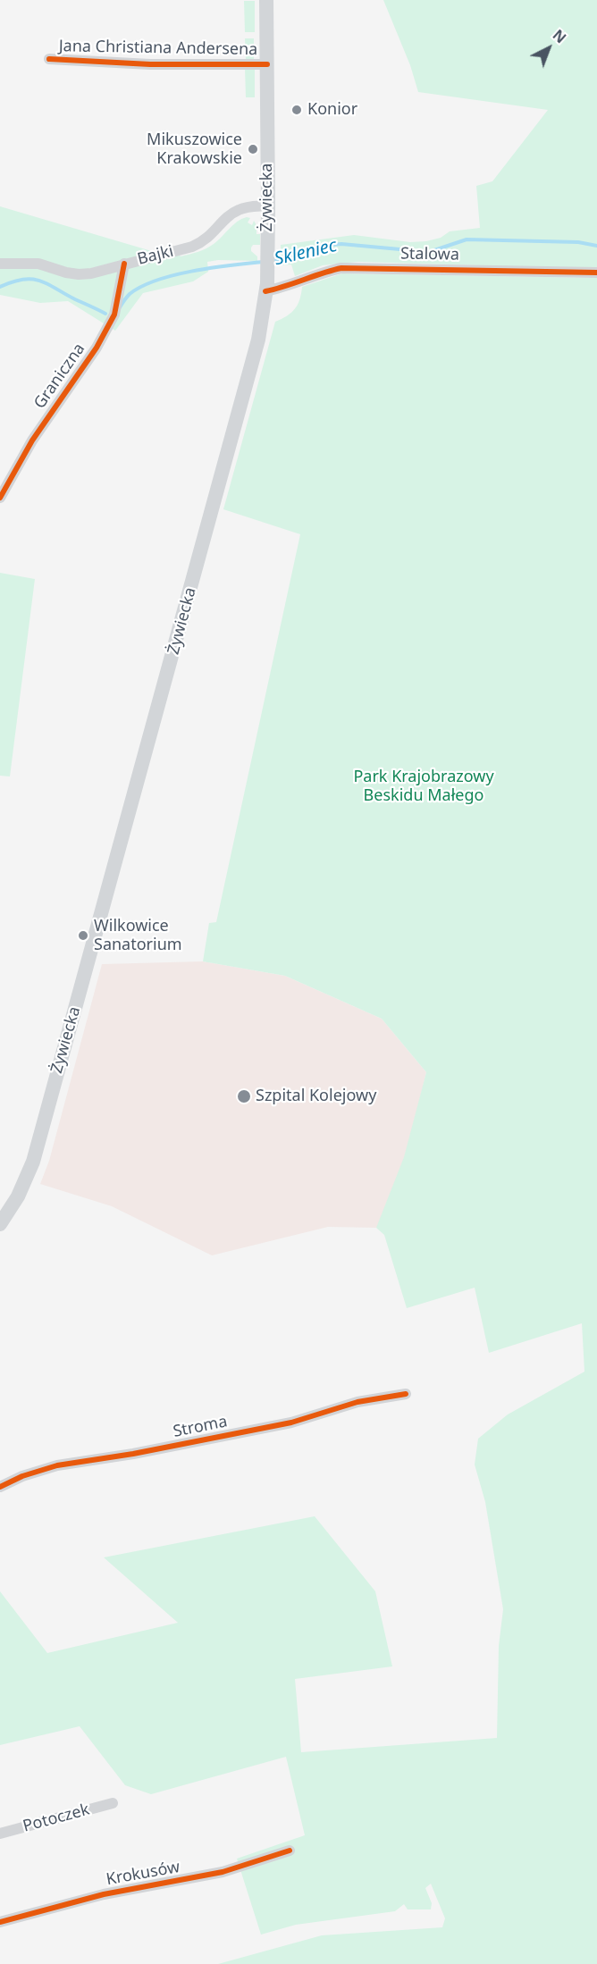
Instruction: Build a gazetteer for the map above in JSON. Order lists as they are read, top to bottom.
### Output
{
  "streets": {
    "main road": ["Żywiecka"],
    "street": [
      "Jana Christiana Andersena",
      "Stalowa",
      "Bajki",
      "Graniczna",
      "Stroma",
      "Potoczek",
      "Krokusów"
    ]
  },
  "crossings": [
    ["Jana Christiana Andersena", "Żywiecka"],
    ["Żywiecka", "Stalowa"],
    ["Żywiecka", "Bajki"],
    ["Bajki", "Graniczna"]
  ],
  "water": ["Skleniec"],
  "parks": ["Park Krajobrazowy Beskidu Małego"],
  "places": [
    "Konior",
    "Mikuszowice Krakowskie",
    "Wilkowice Sanatorium",
    "Szpital Kolejowy"
  ],
  "north": "top right"
}
